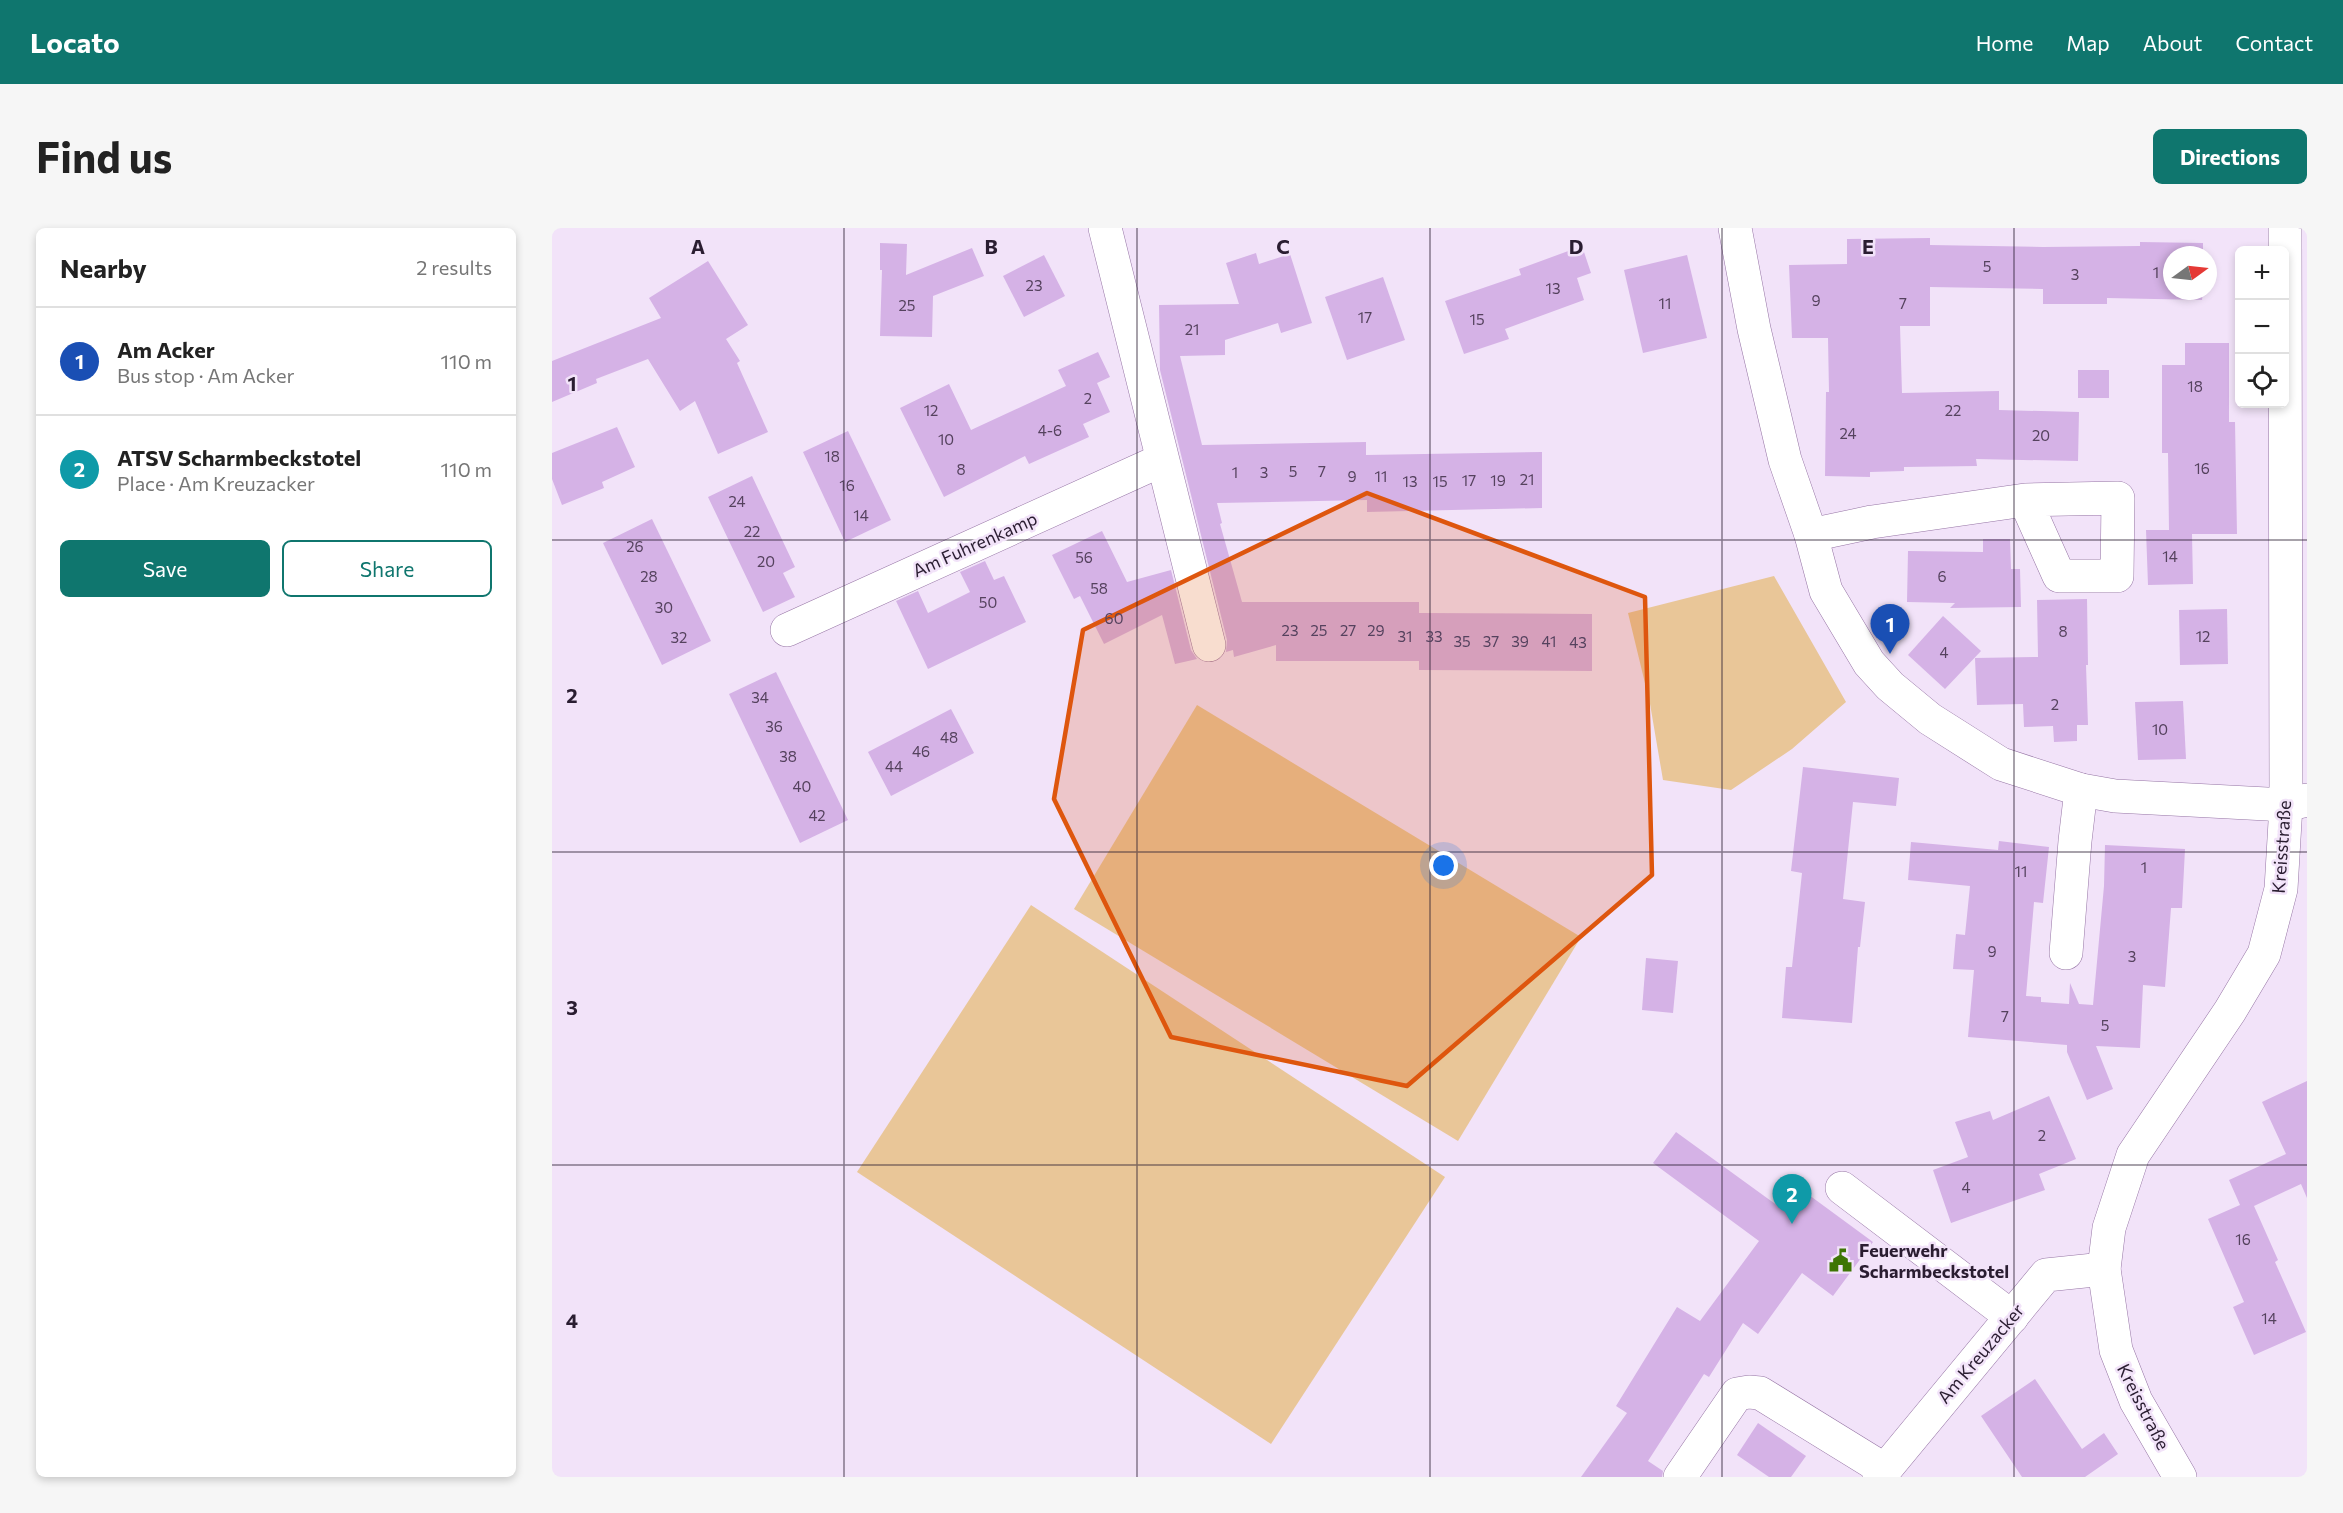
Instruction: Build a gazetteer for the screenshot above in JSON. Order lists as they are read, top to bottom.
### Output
{
  "streets": {
    "street": ["Am Fuhrenkamp", "Kreisstraße", "Am Kreuzacker"]
  },
  "crossings": [
    ["Kreisstraße", "Am Kreuzacker"]
  ],
  "places": {
    "public building": ["Feuerwehr Scharmbeckstotel"]
  },
  "house_numbers": [
    "5",
    "1",
    "3",
    "23",
    "13",
    "9",
    "11",
    "7",
    "25",
    "17",
    "15",
    "21",
    "18",
    "2",
    "12",
    "22",
    "4-6",
    "24",
    "20",
    "10",
    "18",
    "16",
    "8",
    "5",
    "7",
    "1",
    "3",
    "9",
    "11",
    "21",
    "17",
    "19",
    "13",
    "15",
    "16",
    "24",
    "14",
    "22",
    "26",
    "14",
    "56",
    "20",
    "28",
    "6",
    "58",
    "50",
    "30",
    "60",
    "23",
    "25",
    "27",
    "29",
    "8",
    "31",
    "33",
    "12",
    "32",
    "35",
    "37",
    "39",
    "41",
    "43",
    "4",
    "34",
    "2",
    "36",
    "10",
    "48",
    "46",
    "38",
    "44",
    "40",
    "42",
    "1",
    "11",
    "9",
    "3",
    "7",
    "5",
    "2",
    "4",
    "16",
    "14"
  ],
  "north": "right",
  "page": {
    "header": "Locato",
    "nav": [
      "Home",
      "Map",
      "About",
      "Contact"
    ],
    "buttons": [
      "Directions",
      ["Save", "Share"]
    ],
    "title": "Find us",
    "heading": ["Nearby", "2 results"],
    "map_buttons": ["+", "−"],
    "list": [
      {
        "mark": "1",
        "name": "Am Acker",
        "note": "Bus stop · Am Acker",
        "value": "110 m"
      },
      {
        "mark": "2",
        "name": "ATSV Scharmbeckstotel",
        "note": "Place · Am Kreuzacker",
        "value": "110 m"
      }
    ],
    "pins": ["1", "2"]
  },
  "grid": {
    "columns": [
      "A",
      "B",
      "C",
      "D",
      "E"
    ],
    "rows": [
      "1",
      "2",
      "3",
      "4"
    ]
  }
}
